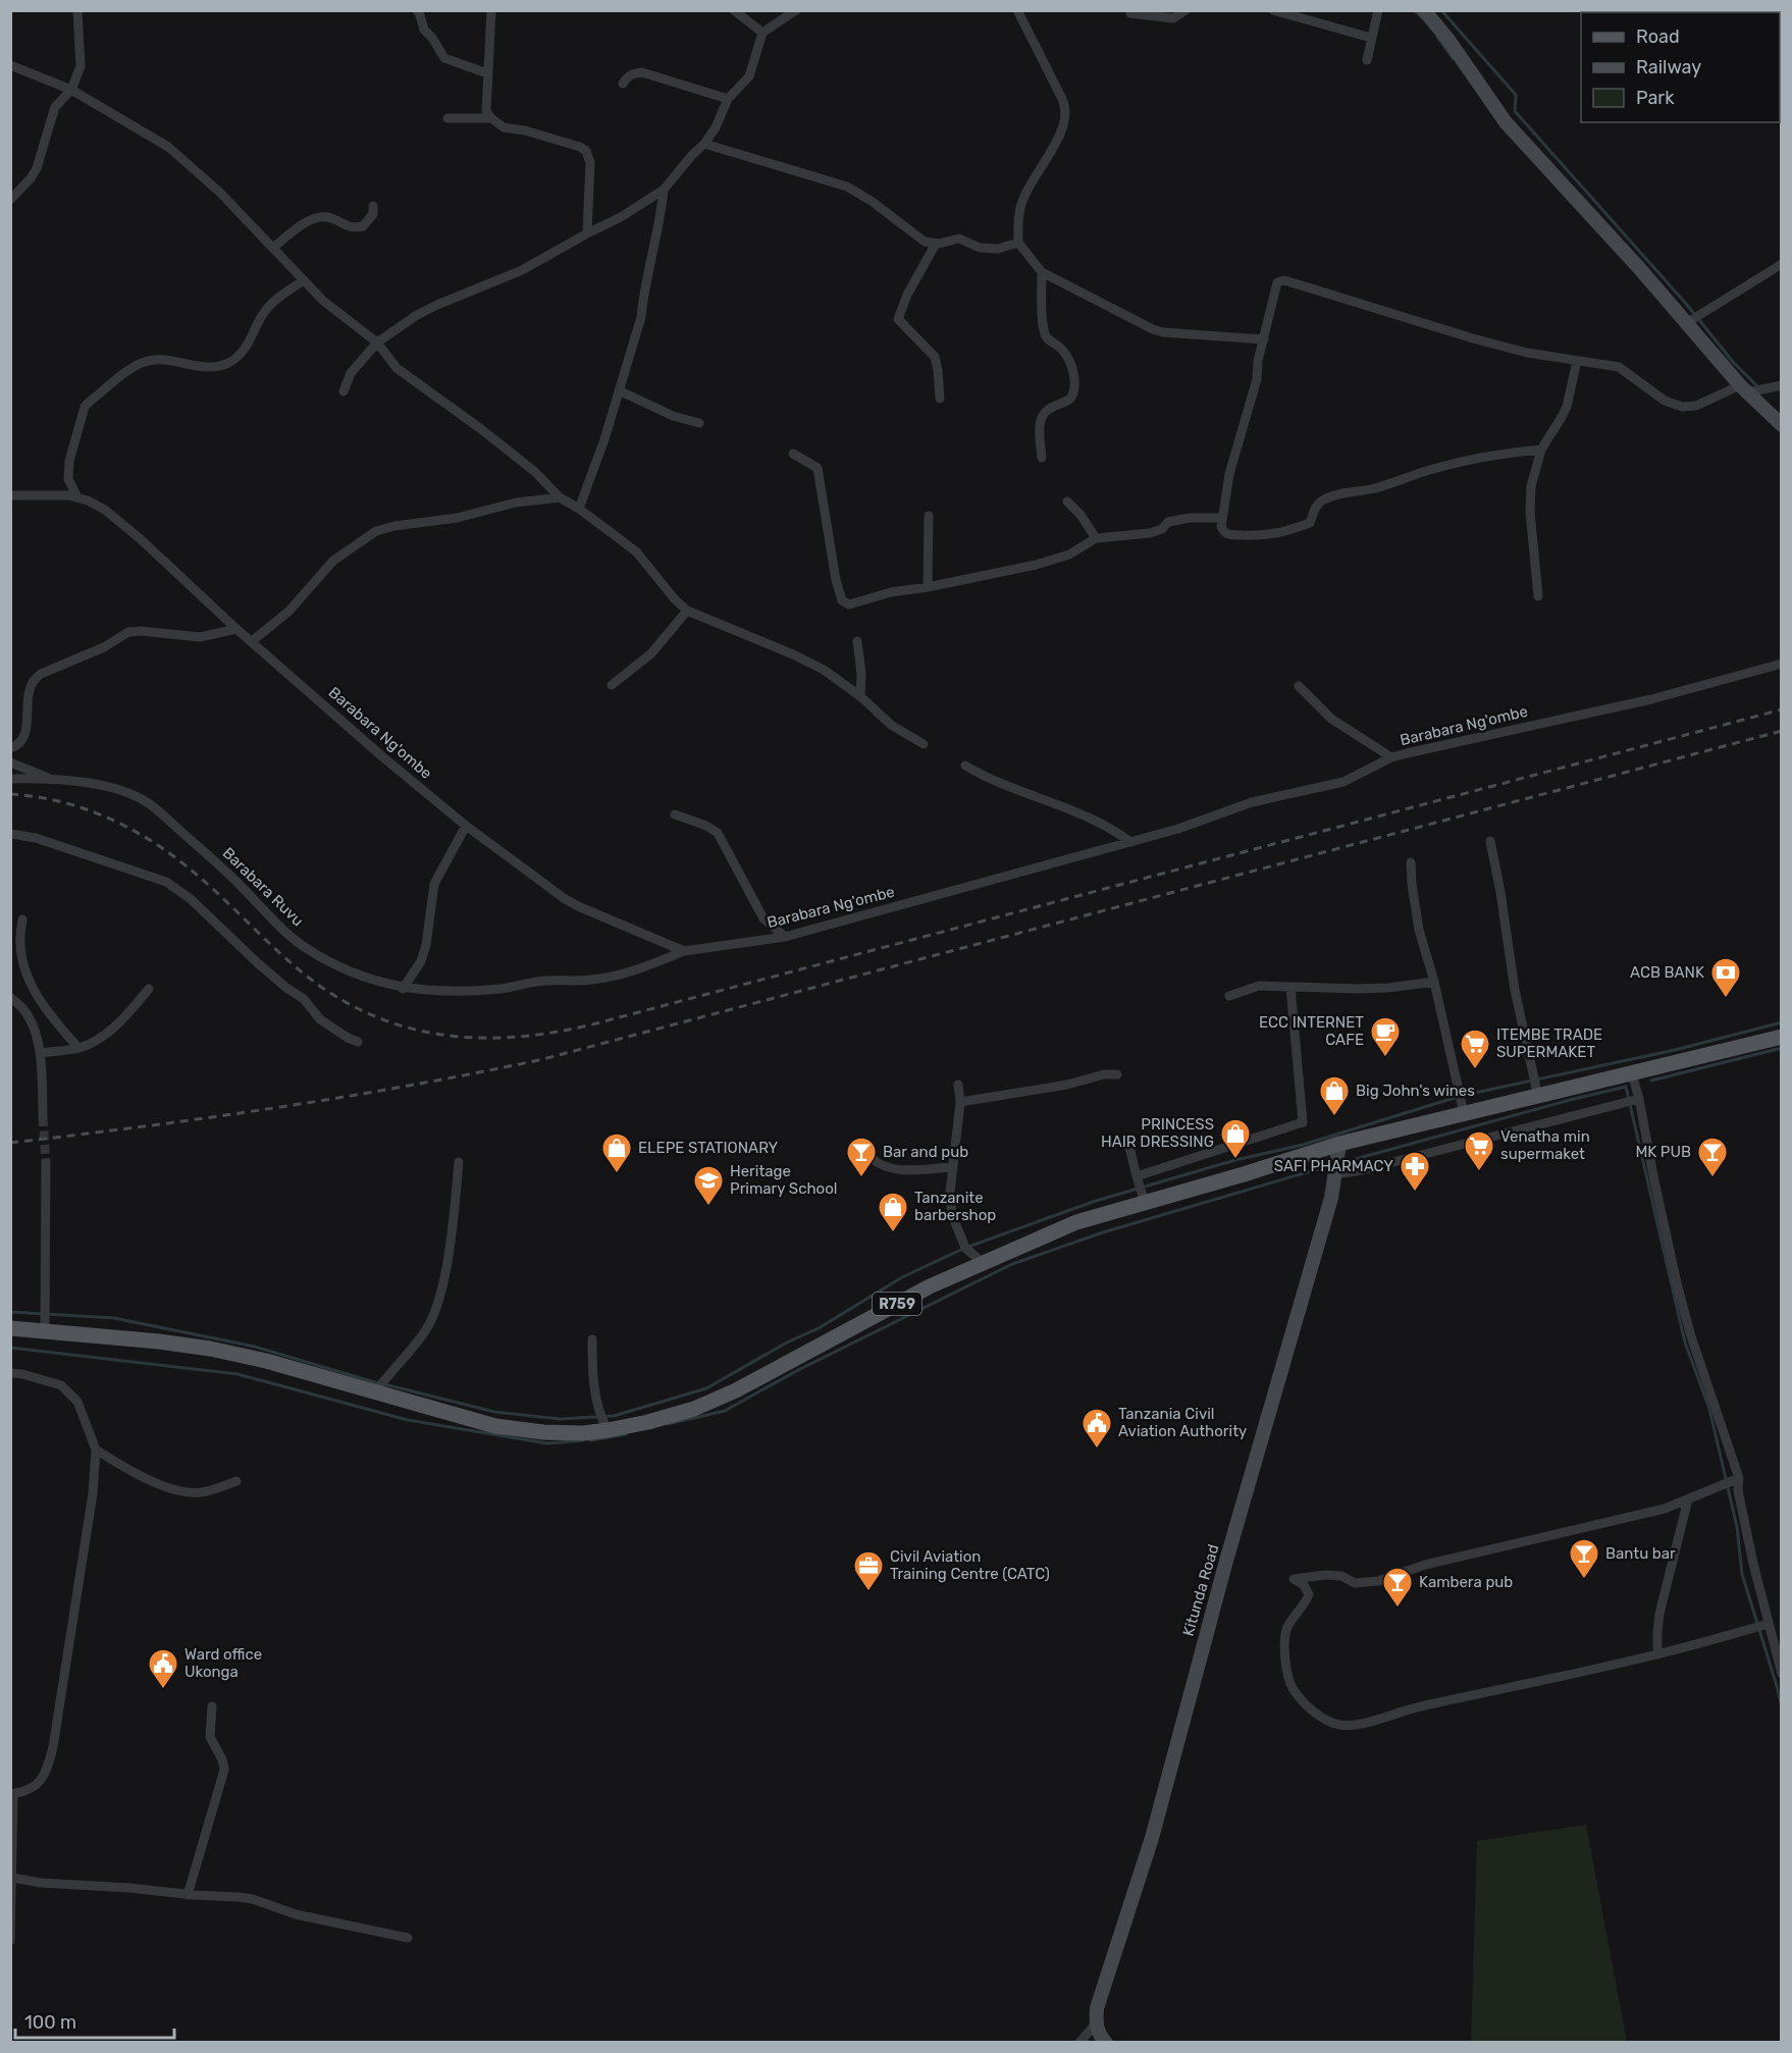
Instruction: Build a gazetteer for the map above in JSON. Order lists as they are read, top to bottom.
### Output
{
  "streets": {
    "main road": ["R759"],
    "street": ["Barabara Ng'ombe", "Barabara Ruvu", "Kitunda Road"]
  },
  "crossings": [
    ["Barabara Ng'ombe", "Barabara Ruvu"],
    ["R759", "Kitunda Road"]
  ],
  "places": {
    "bank": ["ACB BANK"],
    "cafe": ["ECC INTERNET CAFE"],
    "supermarket": ["ITEMBE TRADE SUPERMAKET", "Venatha min supermaket"],
    "shop": [
      "Big John's wines",
      "PRINCESS HAIR DRESSING",
      "ELEPE STATIONARY",
      "Tanzanite barbershop"
    ],
    "bar": [
      "Bar and pub",
      "MK PUB",
      "Bantu bar",
      "Kambera pub"
    ],
    "pharmacy": ["SAFI PHARMACY"],
    "school or university": ["Heritage Primary School"],
    "public building": ["Tanzania Civil Aviation Authority", "Ward office Ukonga"],
    "office": ["Civil Aviation Training Centre (CATC)"]
  },
  "legend": ["Road", "Railway", "Park"],
  "scale_bar": "100 m"
}
